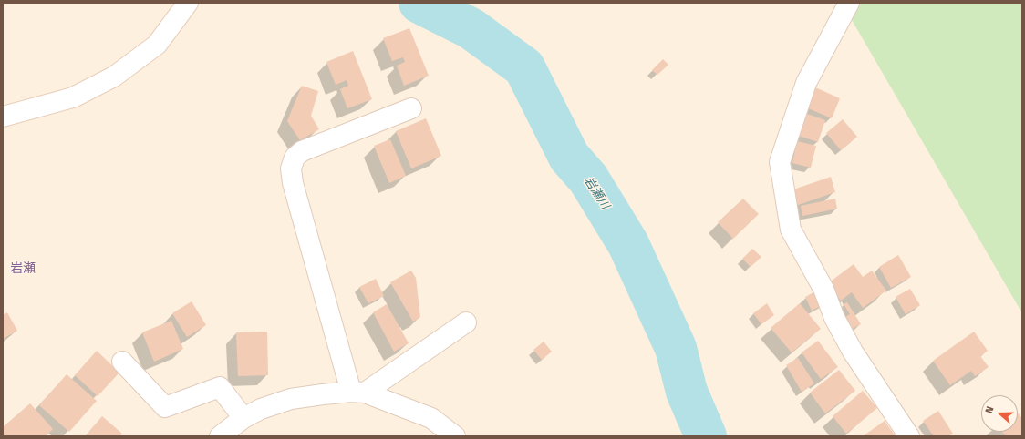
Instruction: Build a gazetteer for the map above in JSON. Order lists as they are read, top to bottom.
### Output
{
  "districts": ["岩瀬"],
  "water": ["岩瀬川"],
  "north": "left"
}
